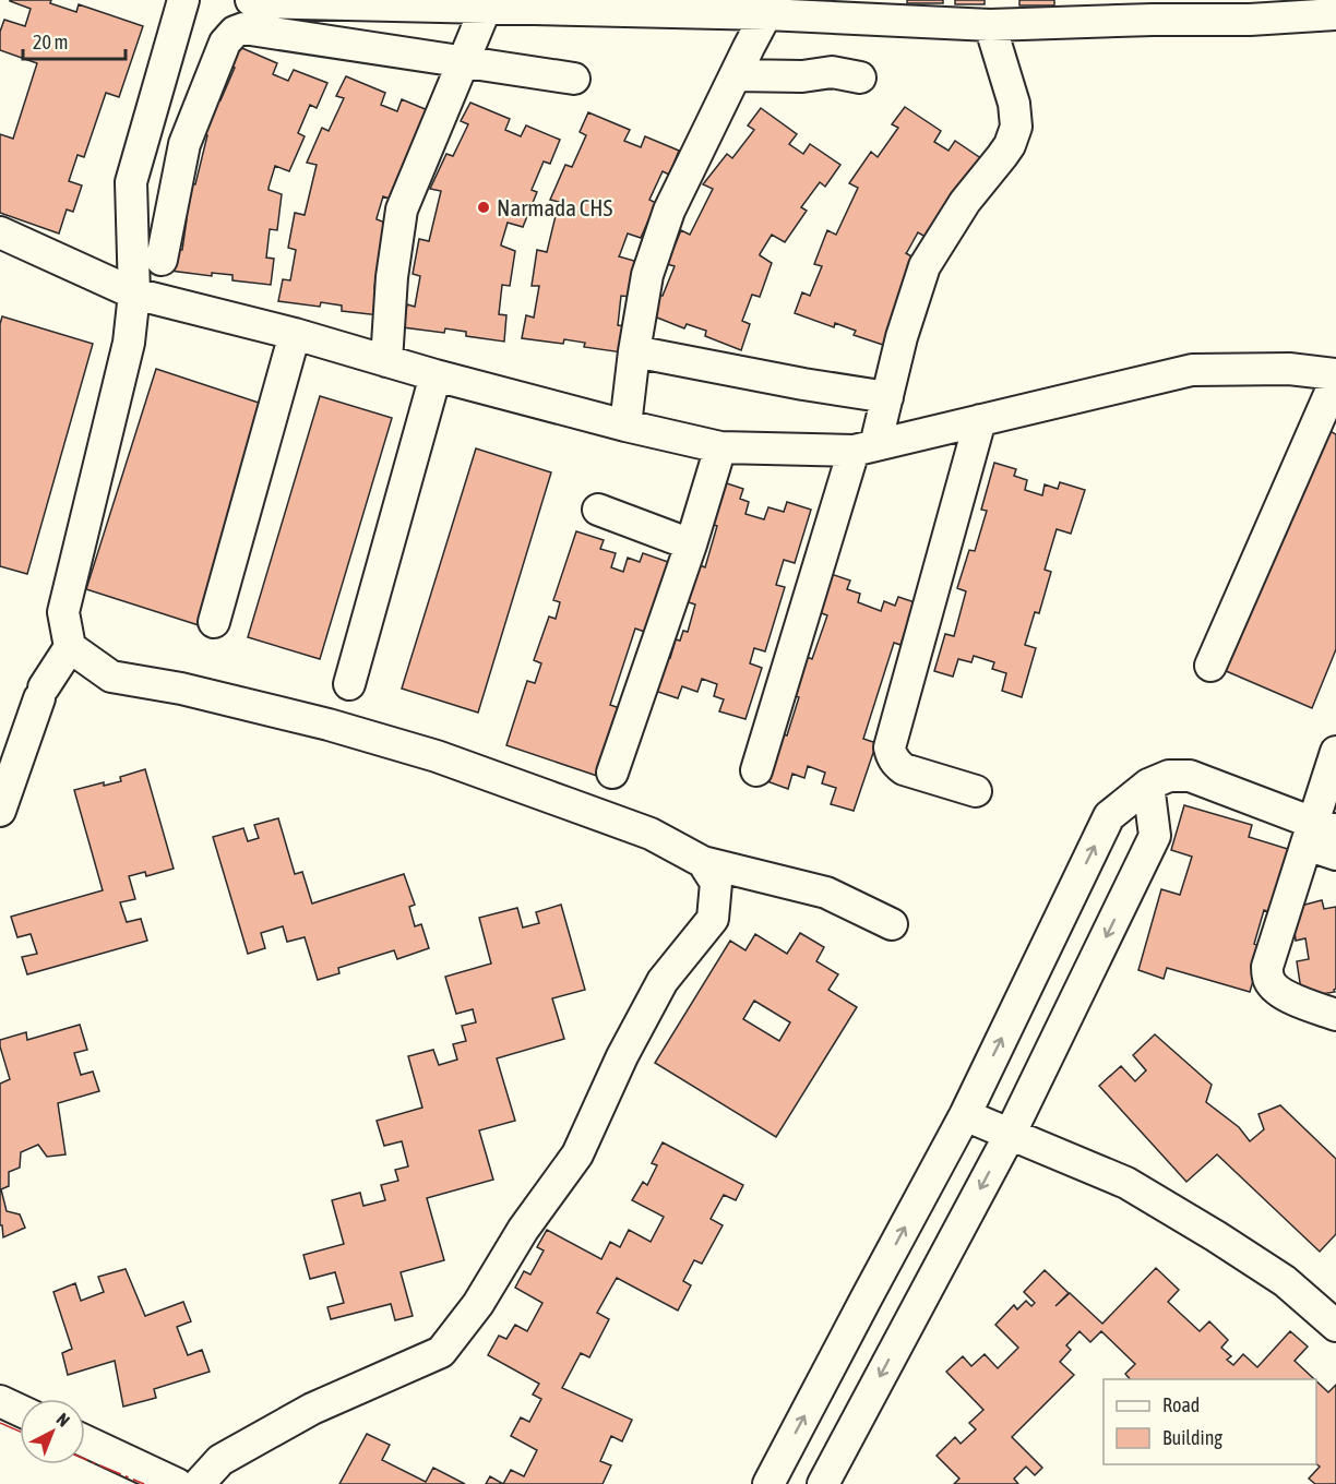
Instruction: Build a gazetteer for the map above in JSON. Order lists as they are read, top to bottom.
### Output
{
  "places": ["Narmada CHS"],
  "legend": ["Road", "Building"],
  "scale_bar": "20 m",
  "north": "top right"
}
